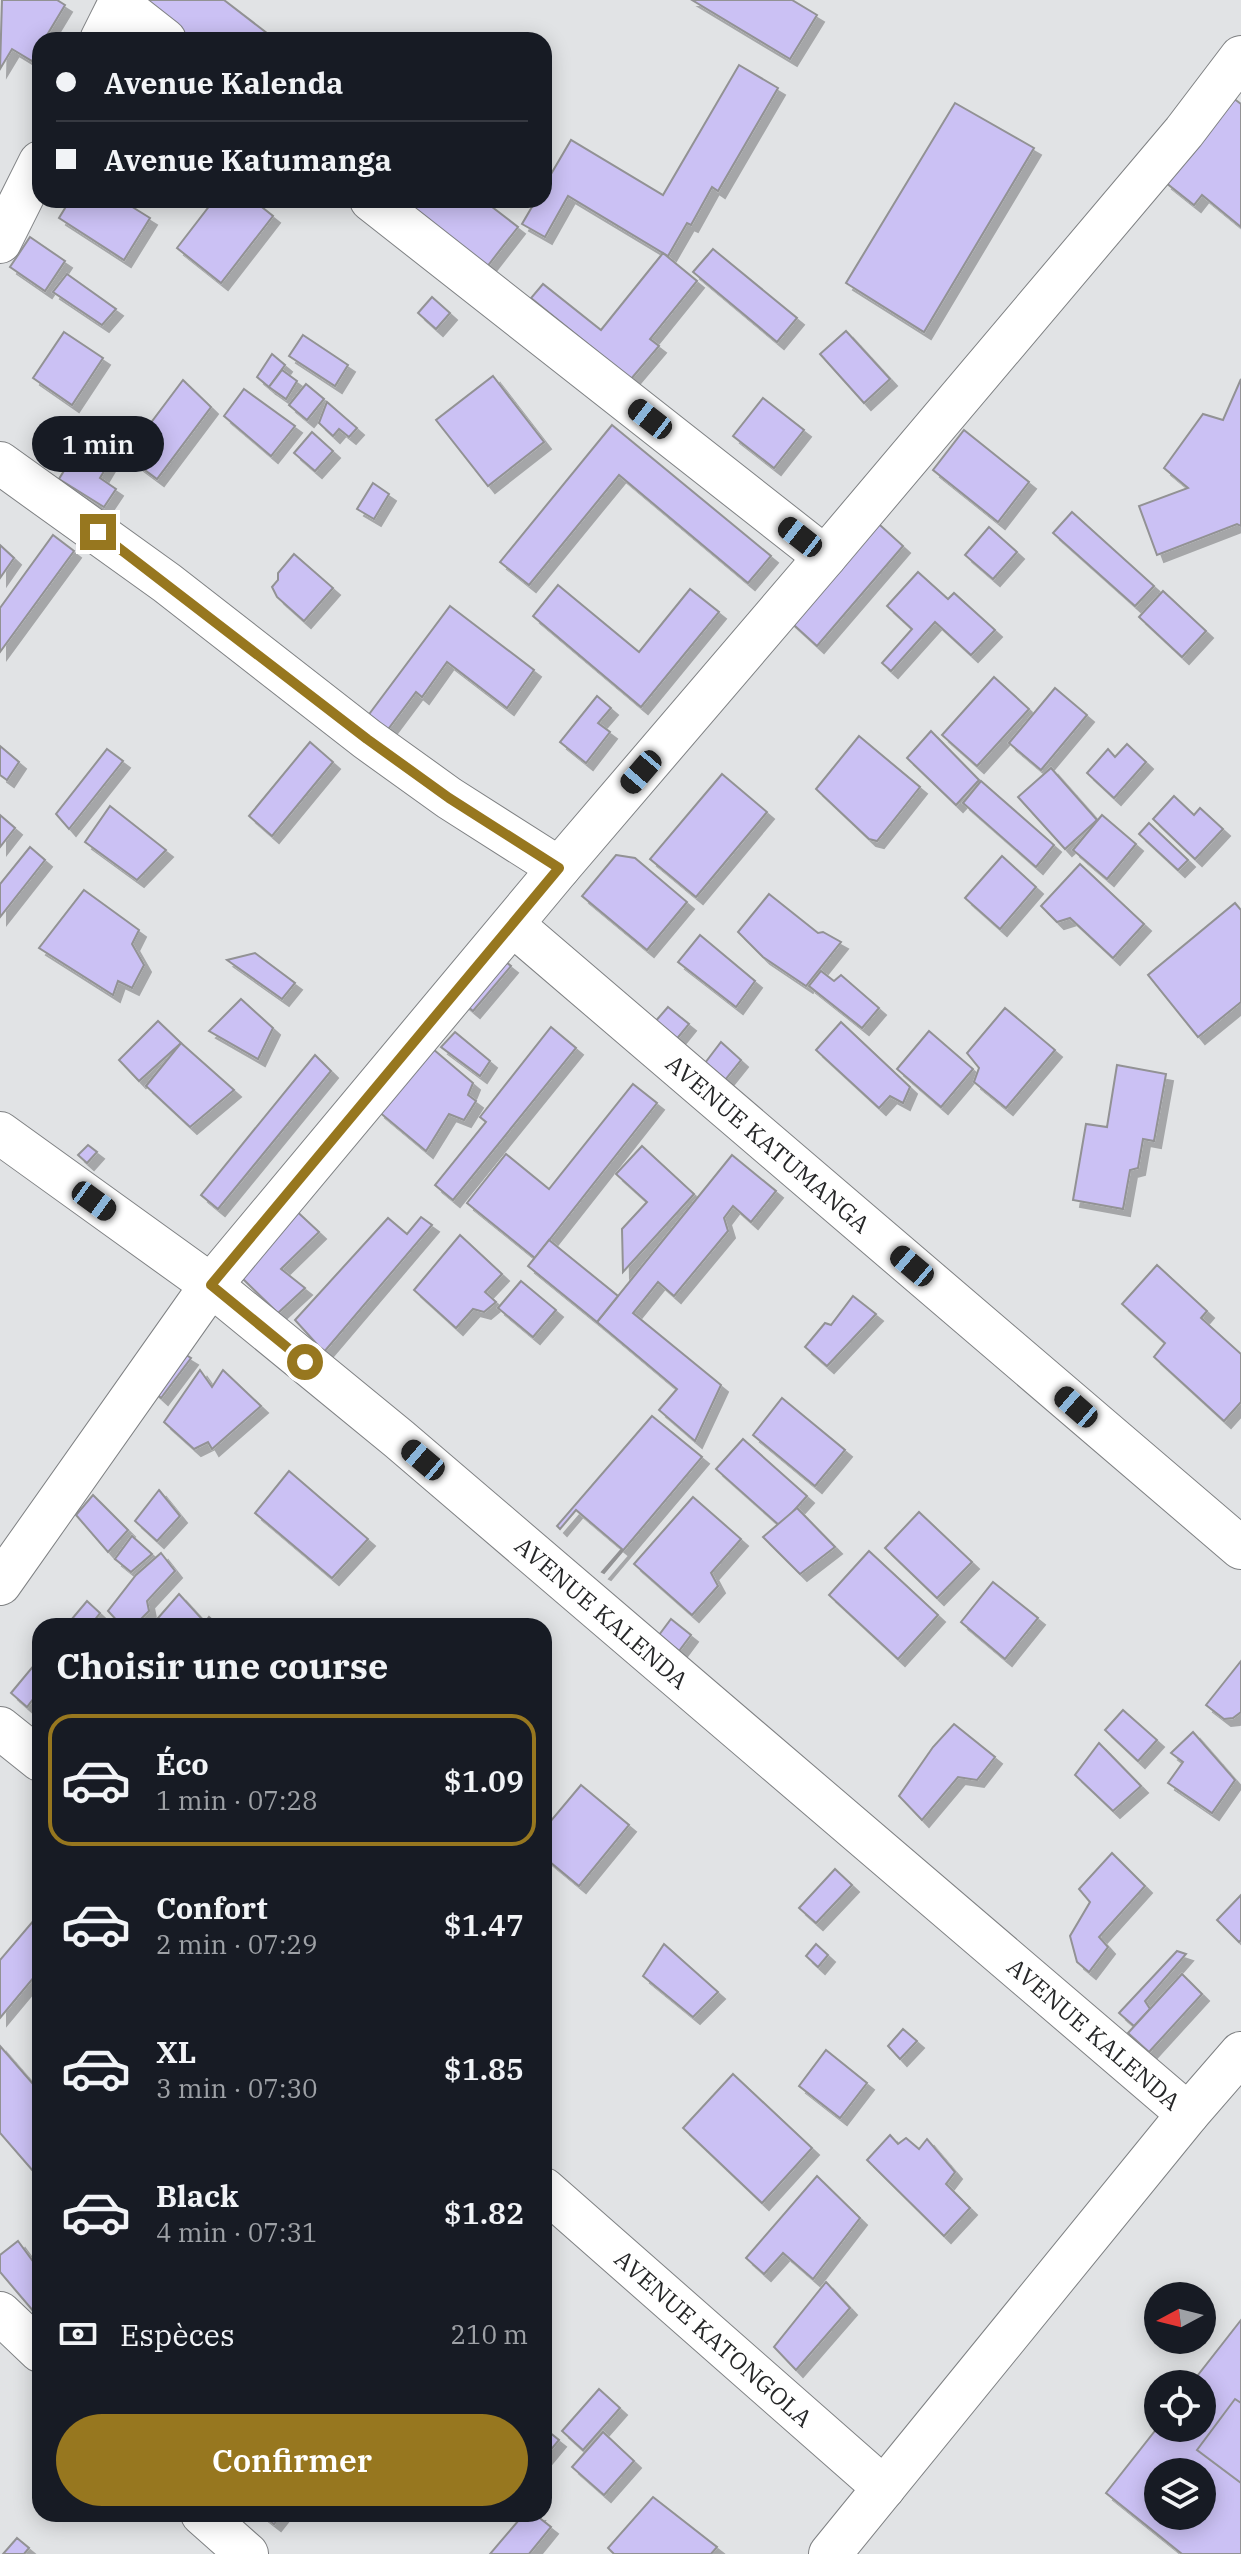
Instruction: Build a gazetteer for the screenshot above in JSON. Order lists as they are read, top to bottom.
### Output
{
  "streets": {
    "street": ["AVENUE KATUMANGA", "AVENUE KALENDA", "AVENUE KATONGOLA"]
  },
  "north": "left",
  "page": {
    "banner": ["Avenue Kalenda", "Avenue Katumanga"],
    "bubble": "1 min",
    "heading": "Choisir une course",
    "list": [
      {
        "name": "Éco",
        "note": "1 min · 07:28",
        "value": "$1.09"
      },
      {
        "name": "Confort",
        "note": "2 min · 07:29",
        "value": "$1.47"
      },
      {
        "name": "XL",
        "note": "3 min · 07:30",
        "value": "$1.85"
      },
      {
        "name": "Black",
        "note": "4 min · 07:31",
        "value": "$1.82"
      }
    ],
    "pay": ["Espèces", "210 m"],
    "buttons": "Confirmer"
  }
}
